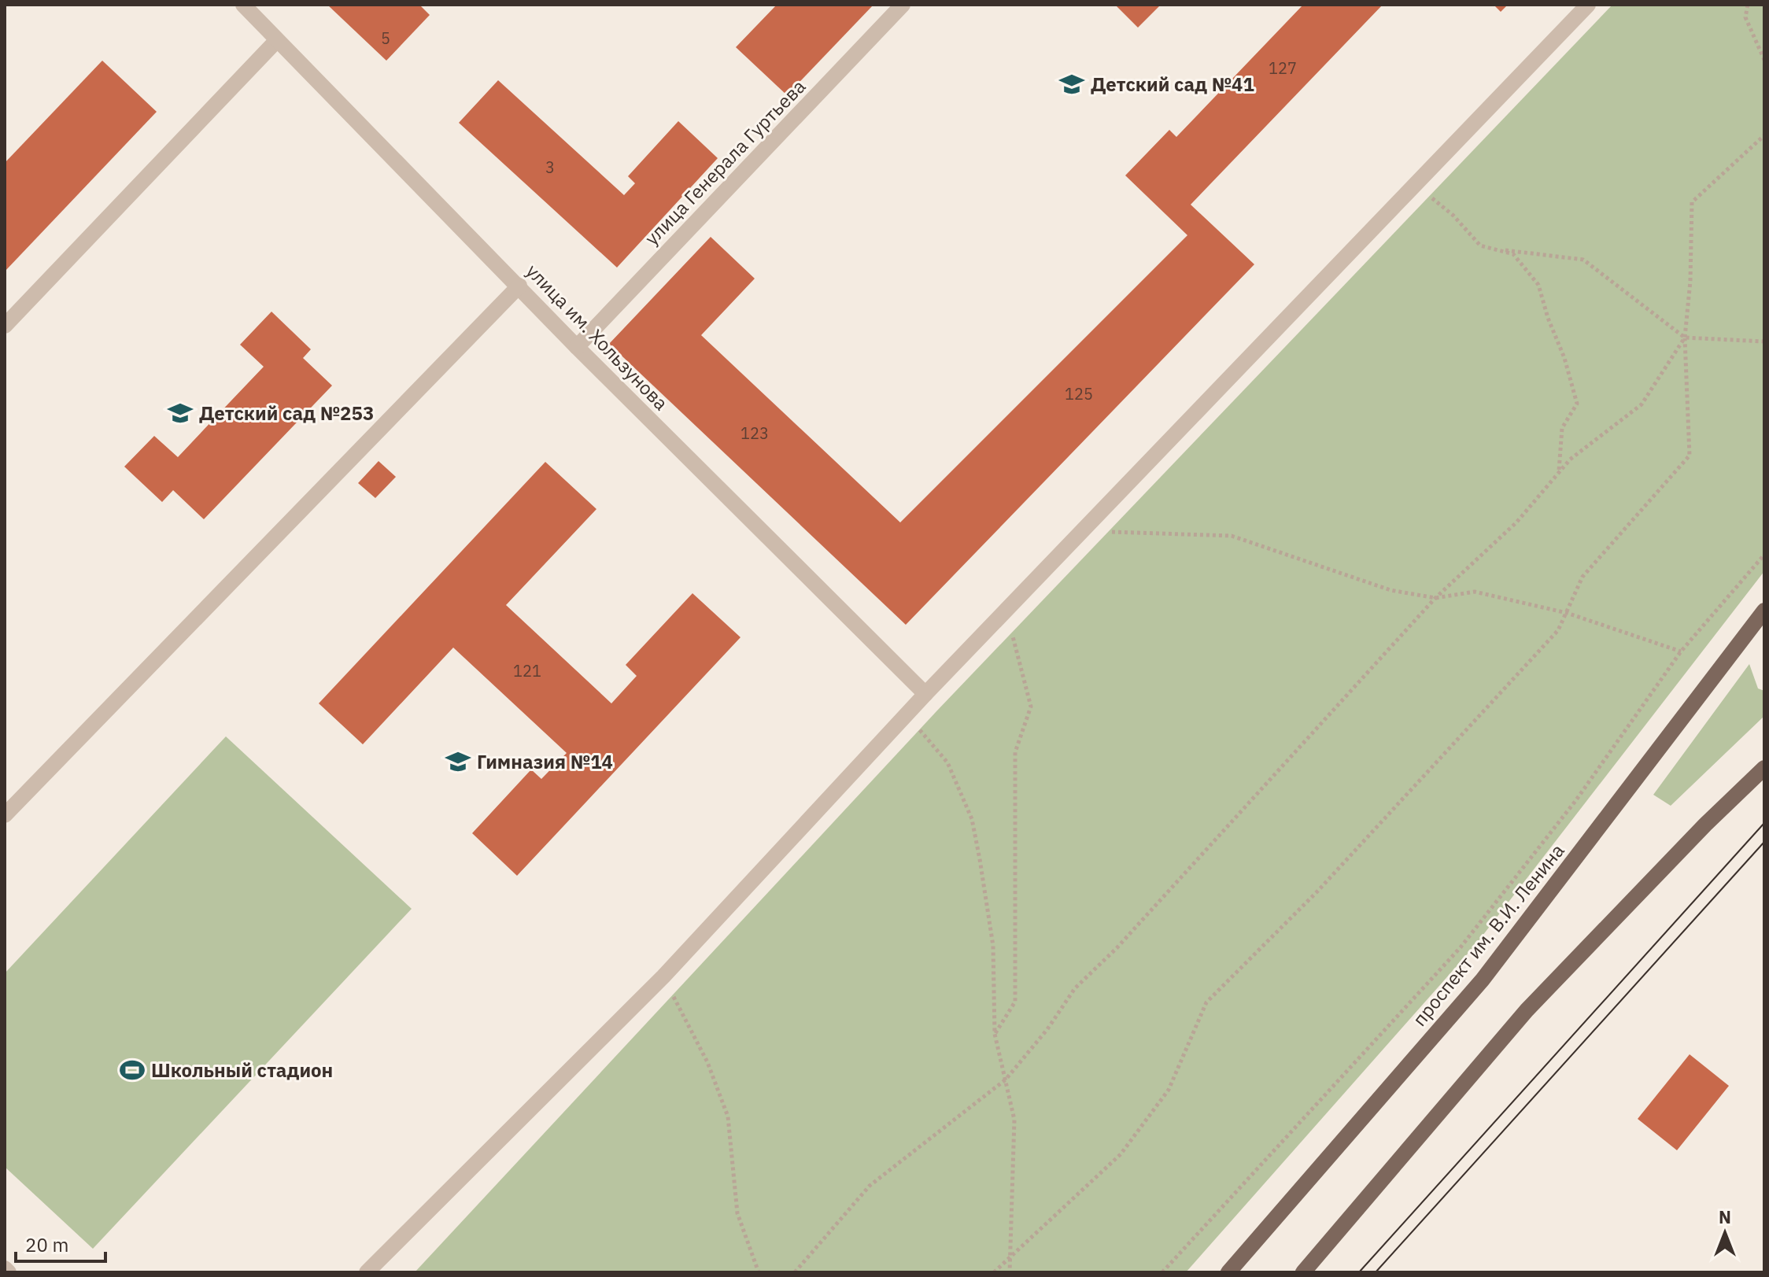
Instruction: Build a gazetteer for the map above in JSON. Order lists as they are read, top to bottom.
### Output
{
  "streets": {
    "main road": ["проспект им. В.И. Ленина"],
    "street": ["улица Генерала Гуртьева", "улица им. Хользунова"]
  },
  "crossings": [
    ["улица Генерала Гуртьева", "улица им. Хользунова"]
  ],
  "places": {
    "school or university": ["Детский сад №41", "Детский сад №253", "Гимназия №14"],
    "sports": ["Школьный стадион"]
  },
  "house_numbers": [
    "5",
    "127",
    "3",
    "125",
    "123",
    "121"
  ],
  "scale_bar": "20 m",
  "north": "top"
}
